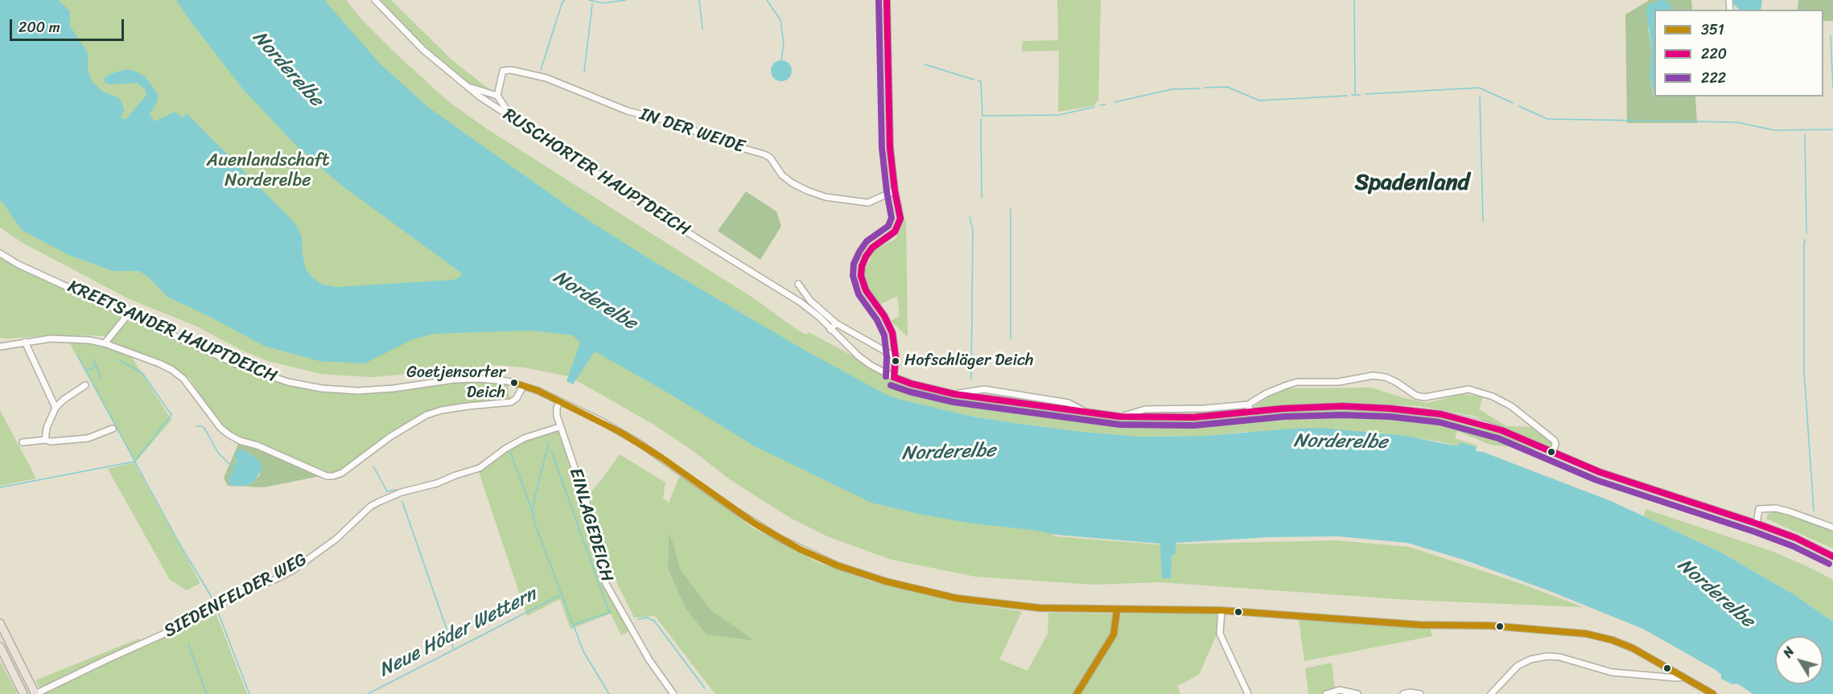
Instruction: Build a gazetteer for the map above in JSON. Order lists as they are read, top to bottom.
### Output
{
  "streets": {
    "street": [
      "IN DER WEIDE",
      "RUSCHORTER HAUPTDEICH",
      "KREETSANDER HAUPTDEICH",
      "EINLAGEDEICH",
      "SIEDENFELDER WEG"
    ]
  },
  "crossings": [
    ["EINLAGEDEICH", "SIEDENFELDER WEG"]
  ],
  "districts": ["Spadenland"],
  "water": ["Norderelbe", "Neue Höder Wettern"],
  "parks": ["Auenlandschaft Norderelbe"],
  "places": ["Hofschläger Deich", "Goetjensorter Deich"],
  "lines": ["transit line 220", "transit line 222", "transit line 351"],
  "legend": ["351", "220", "222"],
  "scale_bar": "200 m",
  "north": "top left"
}
